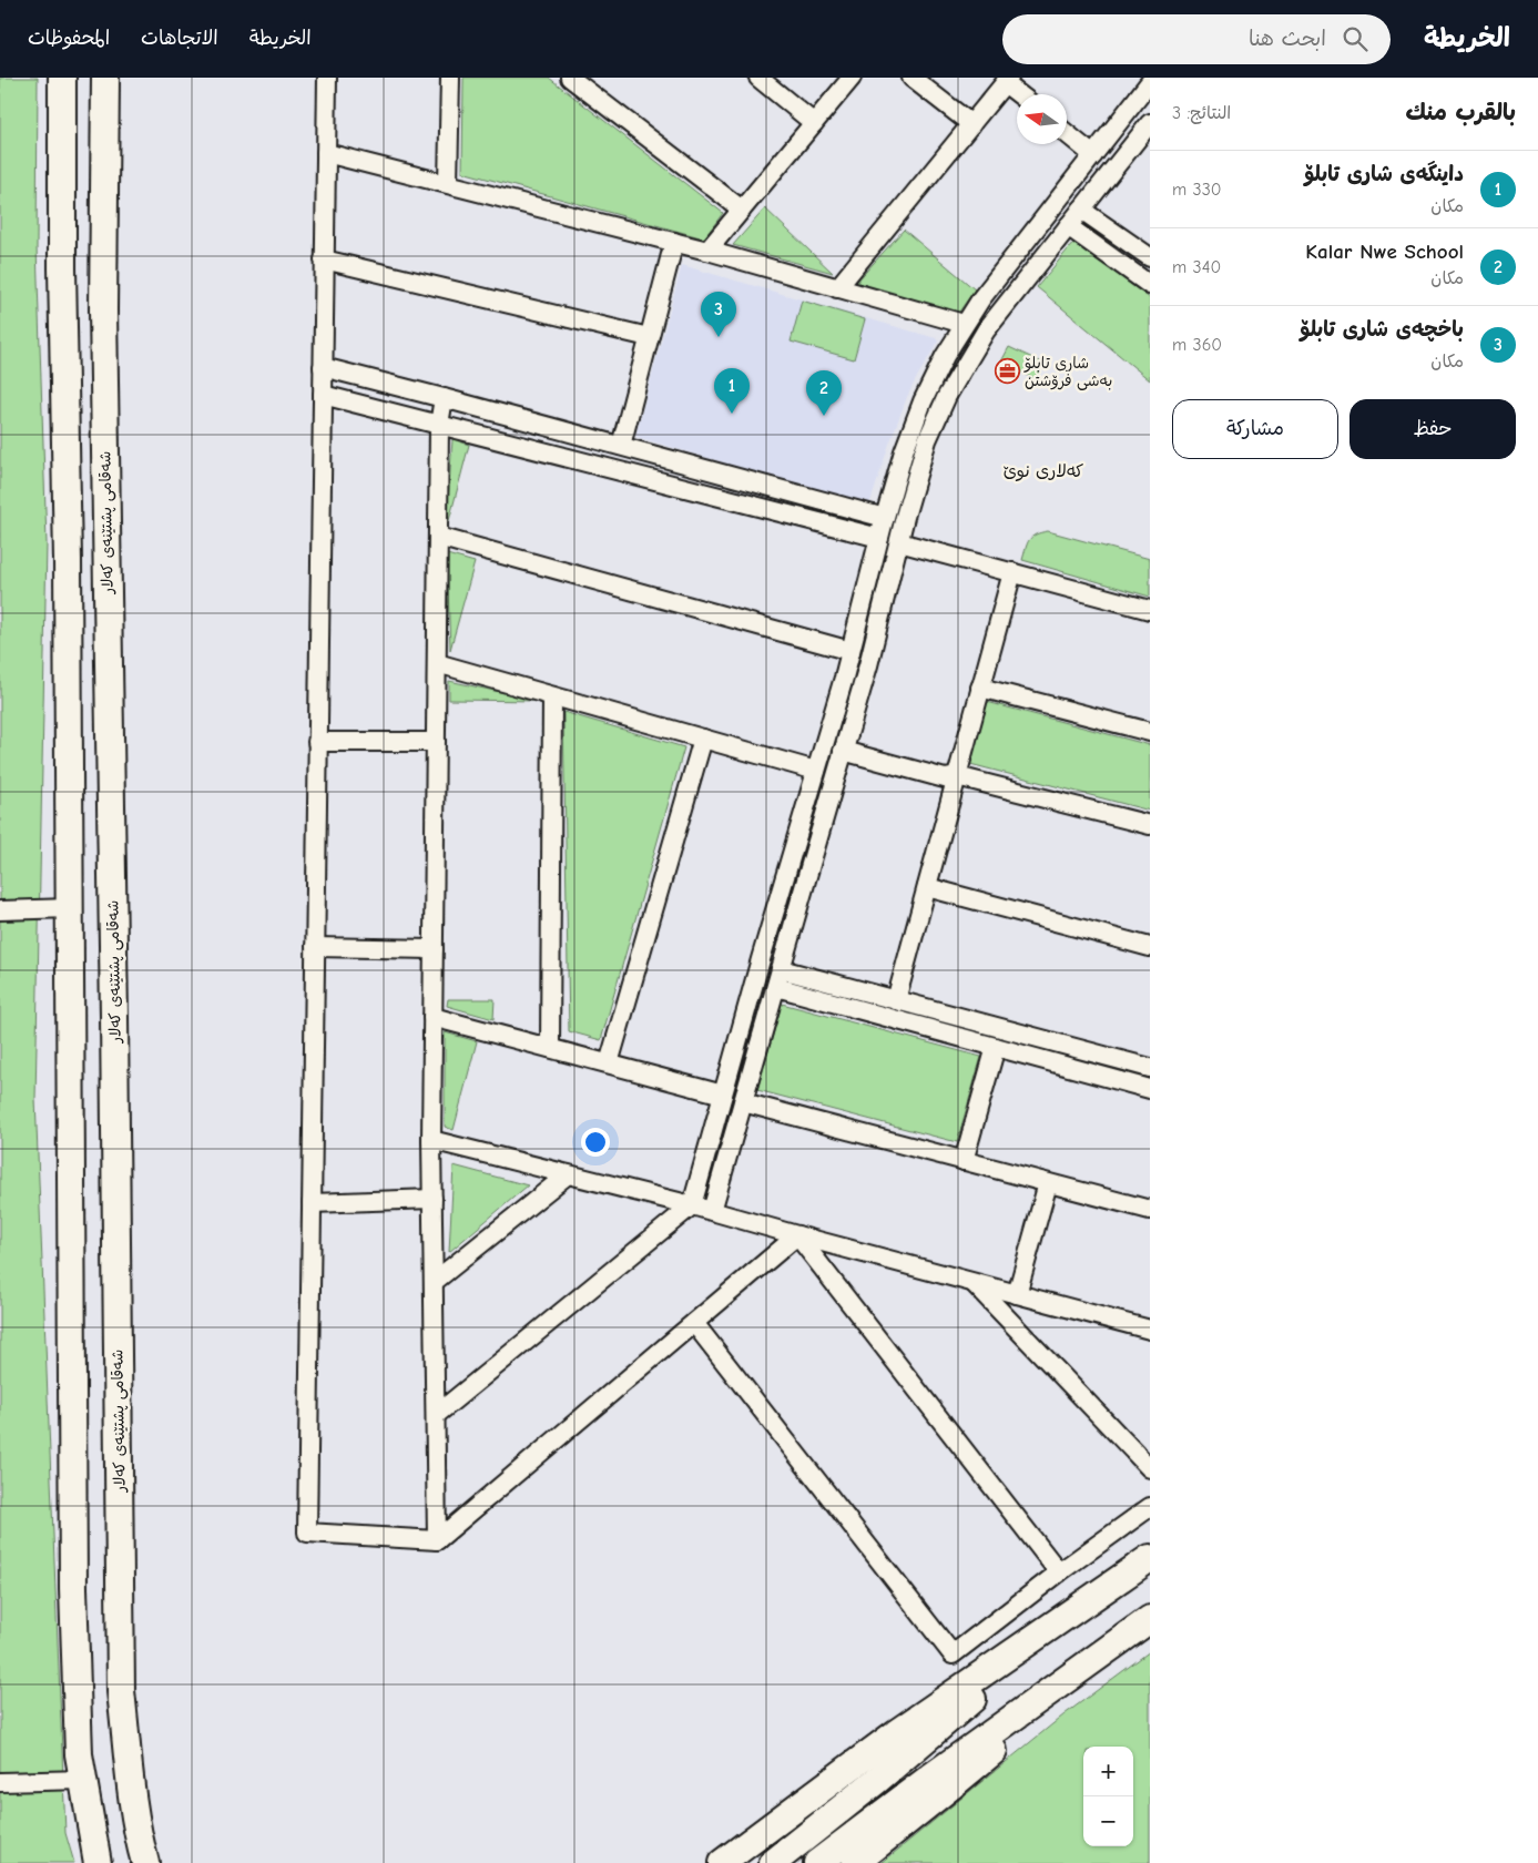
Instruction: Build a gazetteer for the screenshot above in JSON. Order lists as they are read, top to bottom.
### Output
{
  "streets": {
    "highway": ["شەقامی پشتێنەی کەلار"]
  },
  "districts": ["کەلاری نوێ"],
  "places": {
    "office": ["شاری تابلۆ بەشی فرۆشتن"]
  },
  "north": "left",
  "page": {
    "header": "الخريطة",
    "search": "ابحث هنا",
    "nav": ["الخريطة", "الاتجاهات", "المحفوظات"],
    "heading": ["بالقرب منك", "النتائج: 3"],
    "list": [
      {
        "mark": "1",
        "name": "داینگەی شاری تابلۆ",
        "note": "مكان",
        "value": "330 m"
      },
      {
        "mark": "2",
        "name": "Kalar Nwe School",
        "note": "مكان",
        "value": "340 m"
      },
      {
        "mark": "3",
        "name": "باخچەی شاری تابلۆ",
        "note": "مكان",
        "value": "360 m"
      }
    ],
    "pins": ["3", "1", "2"],
    "buttons": ["حفظ", "مشاركة"],
    "map_buttons": ["+", "−"]
  }
}
